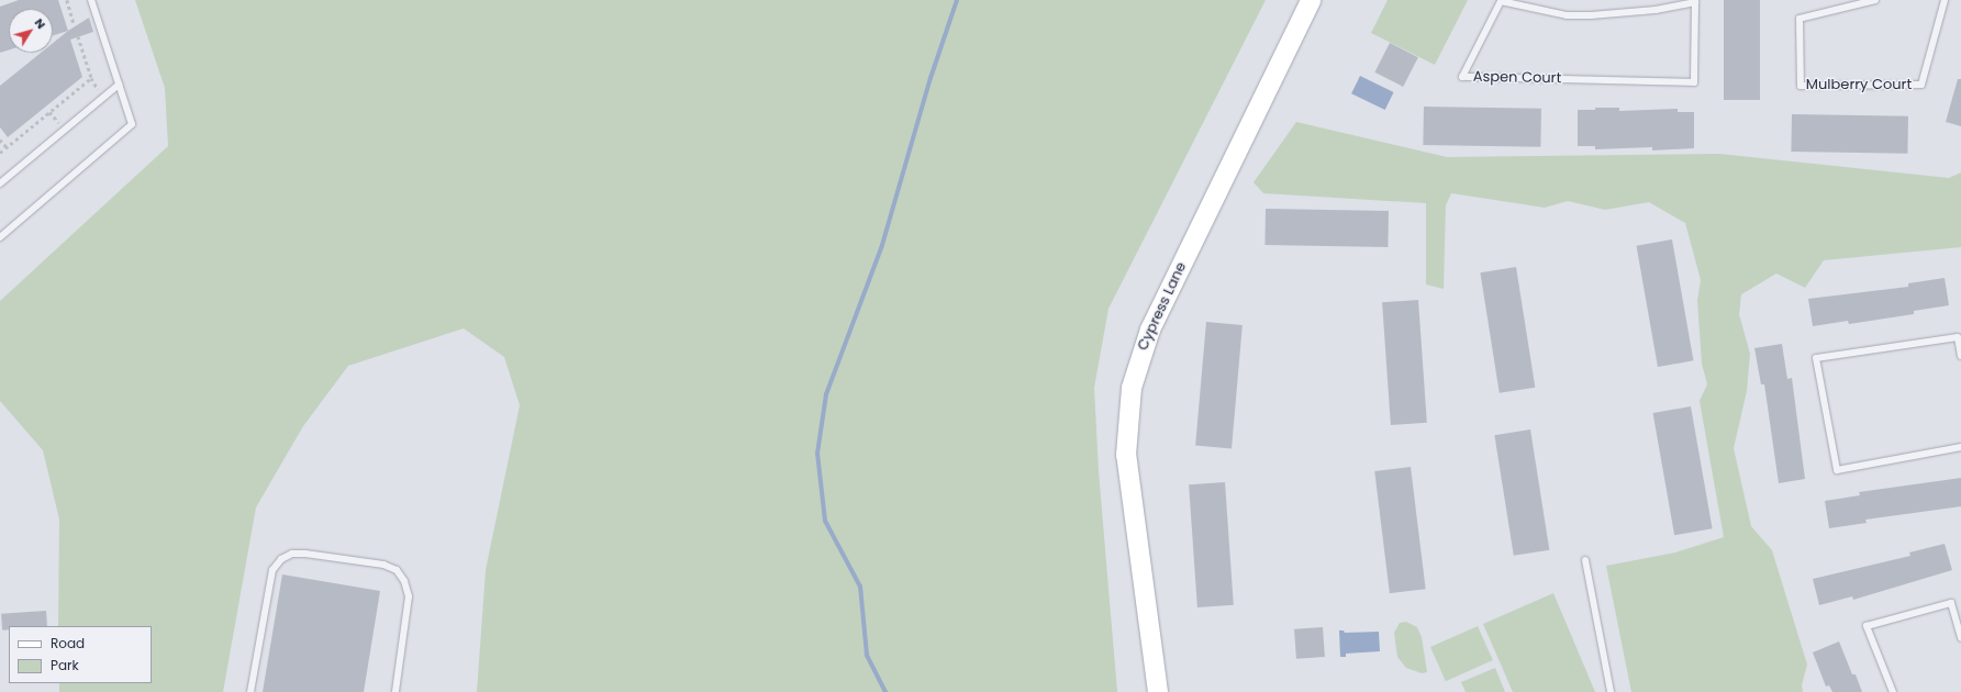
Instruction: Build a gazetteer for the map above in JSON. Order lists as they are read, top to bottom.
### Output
{
  "streets": {
    "street": ["Cypress Lane"],
    "lane": ["Aspen Court", "Mulberry Court"]
  },
  "legend": ["Road", "Park"],
  "north": "top right"
}
